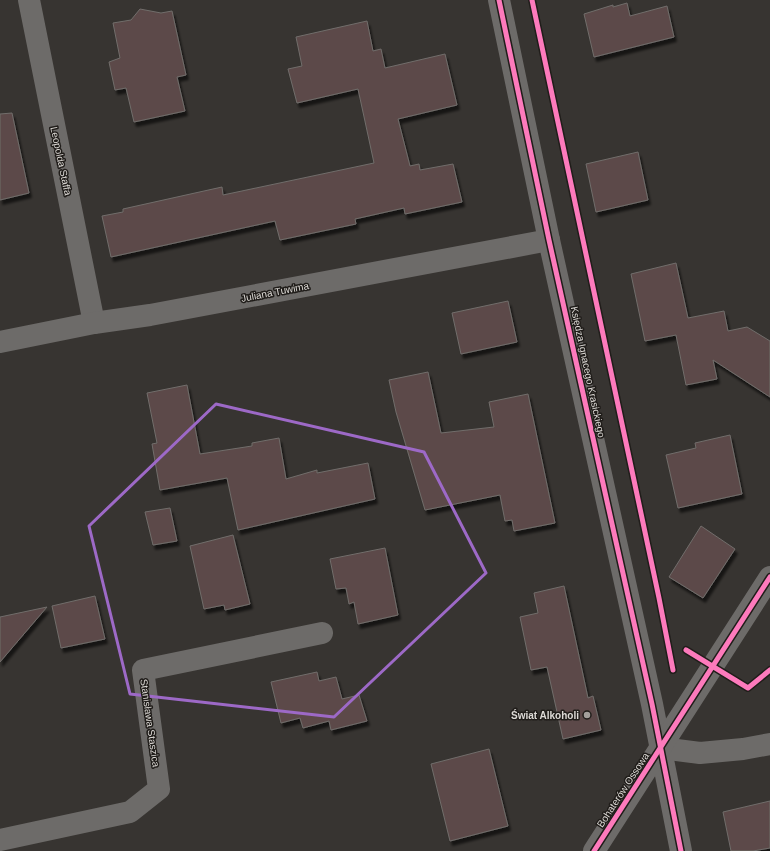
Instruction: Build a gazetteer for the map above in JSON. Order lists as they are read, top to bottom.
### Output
{
  "streets": {
    "street": [
      "Leopolda Staffa",
      "Juliana Tuwima",
      "Księdza Ignacego Krasickiego",
      "Stanisława Staszica",
      "Bohaterów Ossowa"
    ]
  },
  "crossings": [
    ["Leopolda Staffa", "Juliana Tuwima"],
    ["Juliana Tuwima", "Księdza Ignacego Krasickiego"],
    ["Księdza Ignacego Krasickiego", "Bohaterów Ossowa"]
  ],
  "places": ["Świat Alkoholi"]
}
